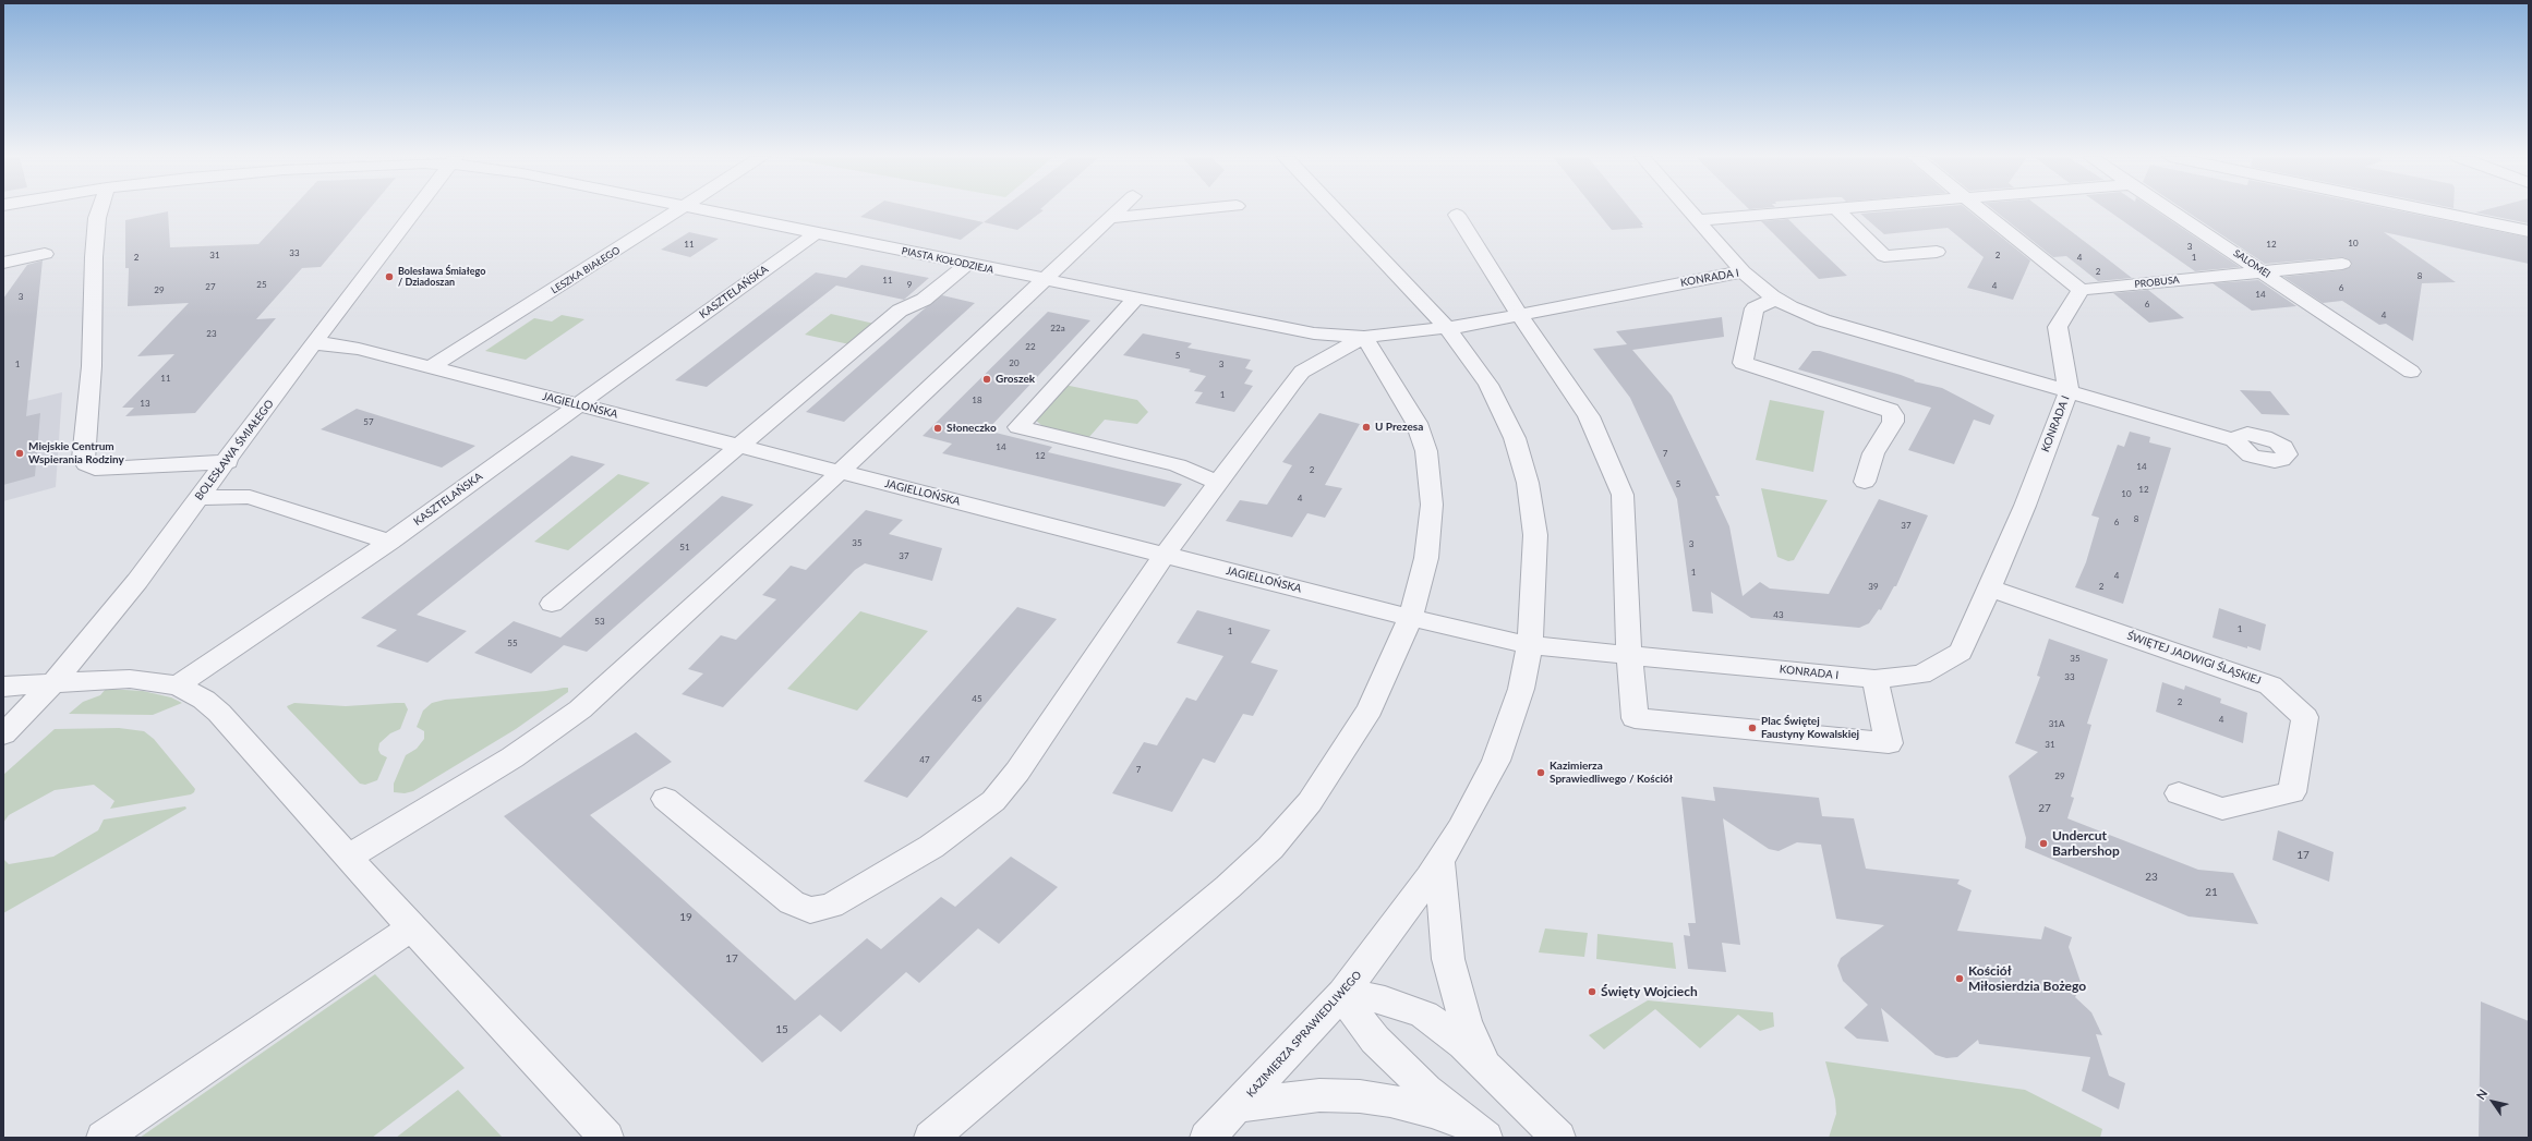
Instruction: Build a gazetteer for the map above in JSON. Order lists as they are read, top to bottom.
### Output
{
  "streets": {
    "street": [
      "PIASTA KOŁODZIEJA",
      "SALOMEI",
      "LESZKA BIAŁEGO",
      "KONRADA I",
      "PROBUSA",
      "KASZTELAŃSKA",
      "JAGIELLOŃSKA",
      "BOLESŁAWA ŚMIAŁEGO",
      "ŚWIĘTEJ JADWIGI ŚLĄSKIEJ",
      "KAZIMIERZA SPRAWIEDLIWEGO"
    ]
  },
  "crossings": [
    ["PIASTA KOŁODZIEJA", "KONRADA I"],
    ["PIASTA KOŁODZIEJA", "KASZTELAŃSKA"],
    ["PIASTA KOŁODZIEJA", "KAZIMIERZA SPRAWIEDLIWEGO"],
    ["SALOMEI", "PROBUSA"],
    ["LESZKA BIAŁEGO", "JAGIELLOŃSKA"],
    ["KONRADA I", "JAGIELLOŃSKA"],
    ["KONRADA I", "ŚWIĘTEJ JADWIGI ŚLĄSKIEJ"],
    ["KONRADA I", "KAZIMIERZA SPRAWIEDLIWEGO"],
    ["KASZTELAŃSKA", "JAGIELLOŃSKA"],
    ["JAGIELLOŃSKA", "BOLESŁAWA ŚMIAŁEGO"],
    ["JAGIELLOŃSKA", "KAZIMIERZA SPRAWIEDLIWEGO"]
  ],
  "places": [
    "Bolesława Śmiałego / Dziadoszan",
    "Groszek",
    "U Prezesa",
    "Słoneczko",
    "Miejskie Centrum Wspierania Rodziny",
    "Plac Świętej Faustyny Kowalskiej",
    "Kazimierza Sprawiedliwego / Kościół",
    "Undercut Barbershop",
    "Kościół Miłosierdzia Bożego",
    "Święty Wojciech"
  ],
  "house_numbers": [
    "10",
    "11",
    "12",
    "3",
    "33",
    "31",
    "2",
    "2",
    "4",
    "1",
    "2",
    "8",
    "11",
    "25",
    "9",
    "4",
    "27",
    "6",
    "29",
    "14",
    "3",
    "6",
    "4",
    "22a",
    "23",
    "22",
    "5",
    "20",
    "1",
    "3",
    "11",
    "1",
    "18",
    "13",
    "57",
    "14",
    "7",
    "12",
    "14",
    "2",
    "5",
    "12",
    "10",
    "4",
    "8",
    "6",
    "37",
    "35",
    "3",
    "51",
    "37",
    "1",
    "4",
    "39",
    "2",
    "43",
    "53",
    "1",
    "1",
    "55",
    "35",
    "33",
    "45",
    "2",
    "4",
    "31A",
    "31",
    "47",
    "7",
    "29",
    "27",
    "17",
    "23",
    "21",
    "19",
    "17",
    "15"
  ],
  "north": "top left"
}
